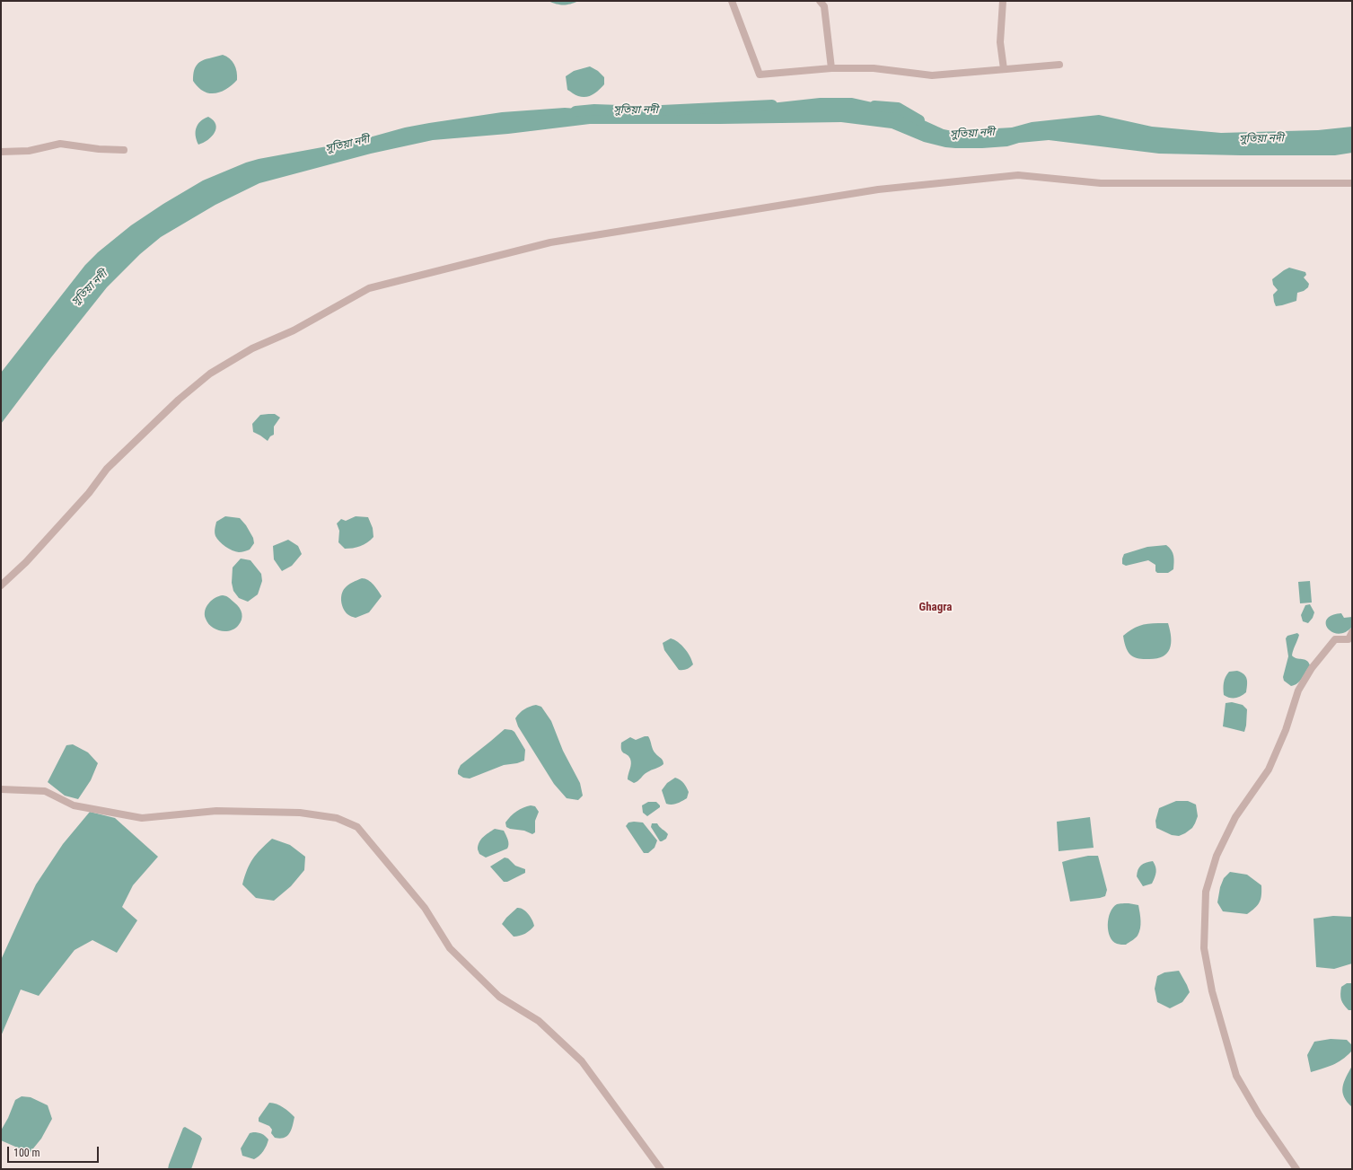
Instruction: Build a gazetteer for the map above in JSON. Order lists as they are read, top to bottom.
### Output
{
  "districts": ["Ghagra"],
  "water": ["সুতিয়া নদী"],
  "scale_bar": "100 m"
}
